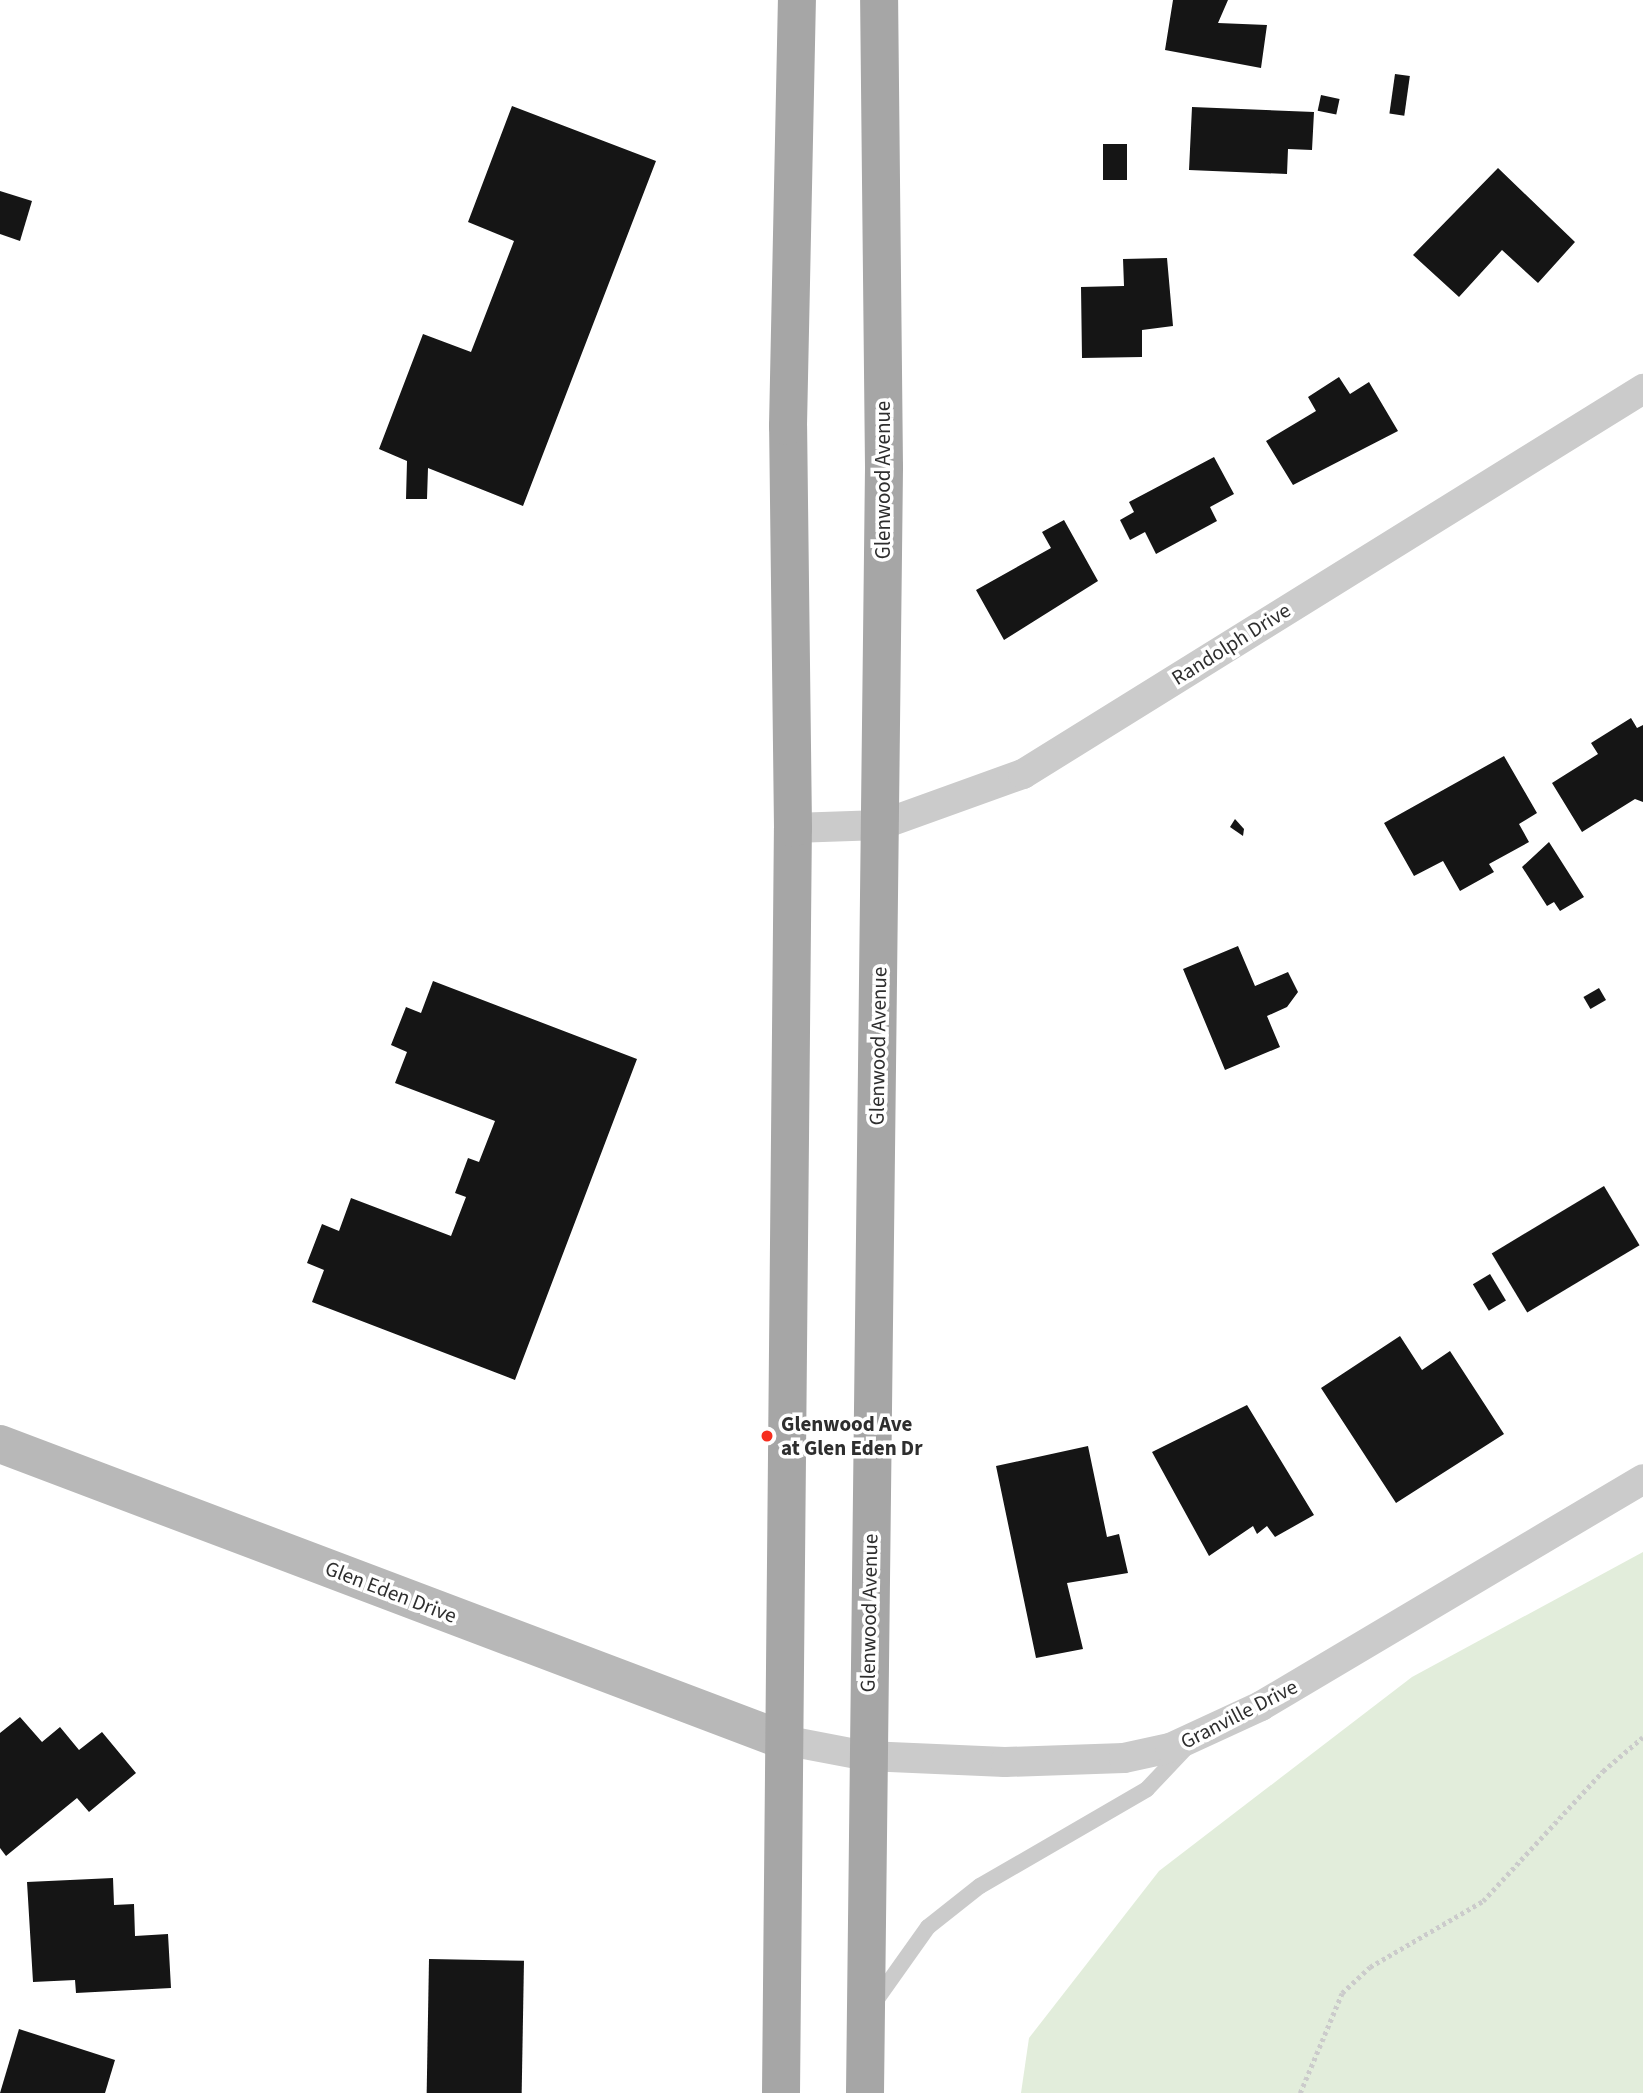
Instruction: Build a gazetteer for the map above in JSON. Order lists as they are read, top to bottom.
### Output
{
  "streets": {
    "main road": ["Glenwood Avenue", "Glen Eden Drive"],
    "street": ["Randolph Drive", "Granville Drive"]
  },
  "crossings": [
    ["Glenwood Avenue", "Randolph Drive"],
    ["Glenwood Avenue", "Granville Drive"],
    ["Glen Eden Drive", "Granville Drive"]
  ],
  "places": ["Glenwood Ave at Glen Eden Dr"]
}
